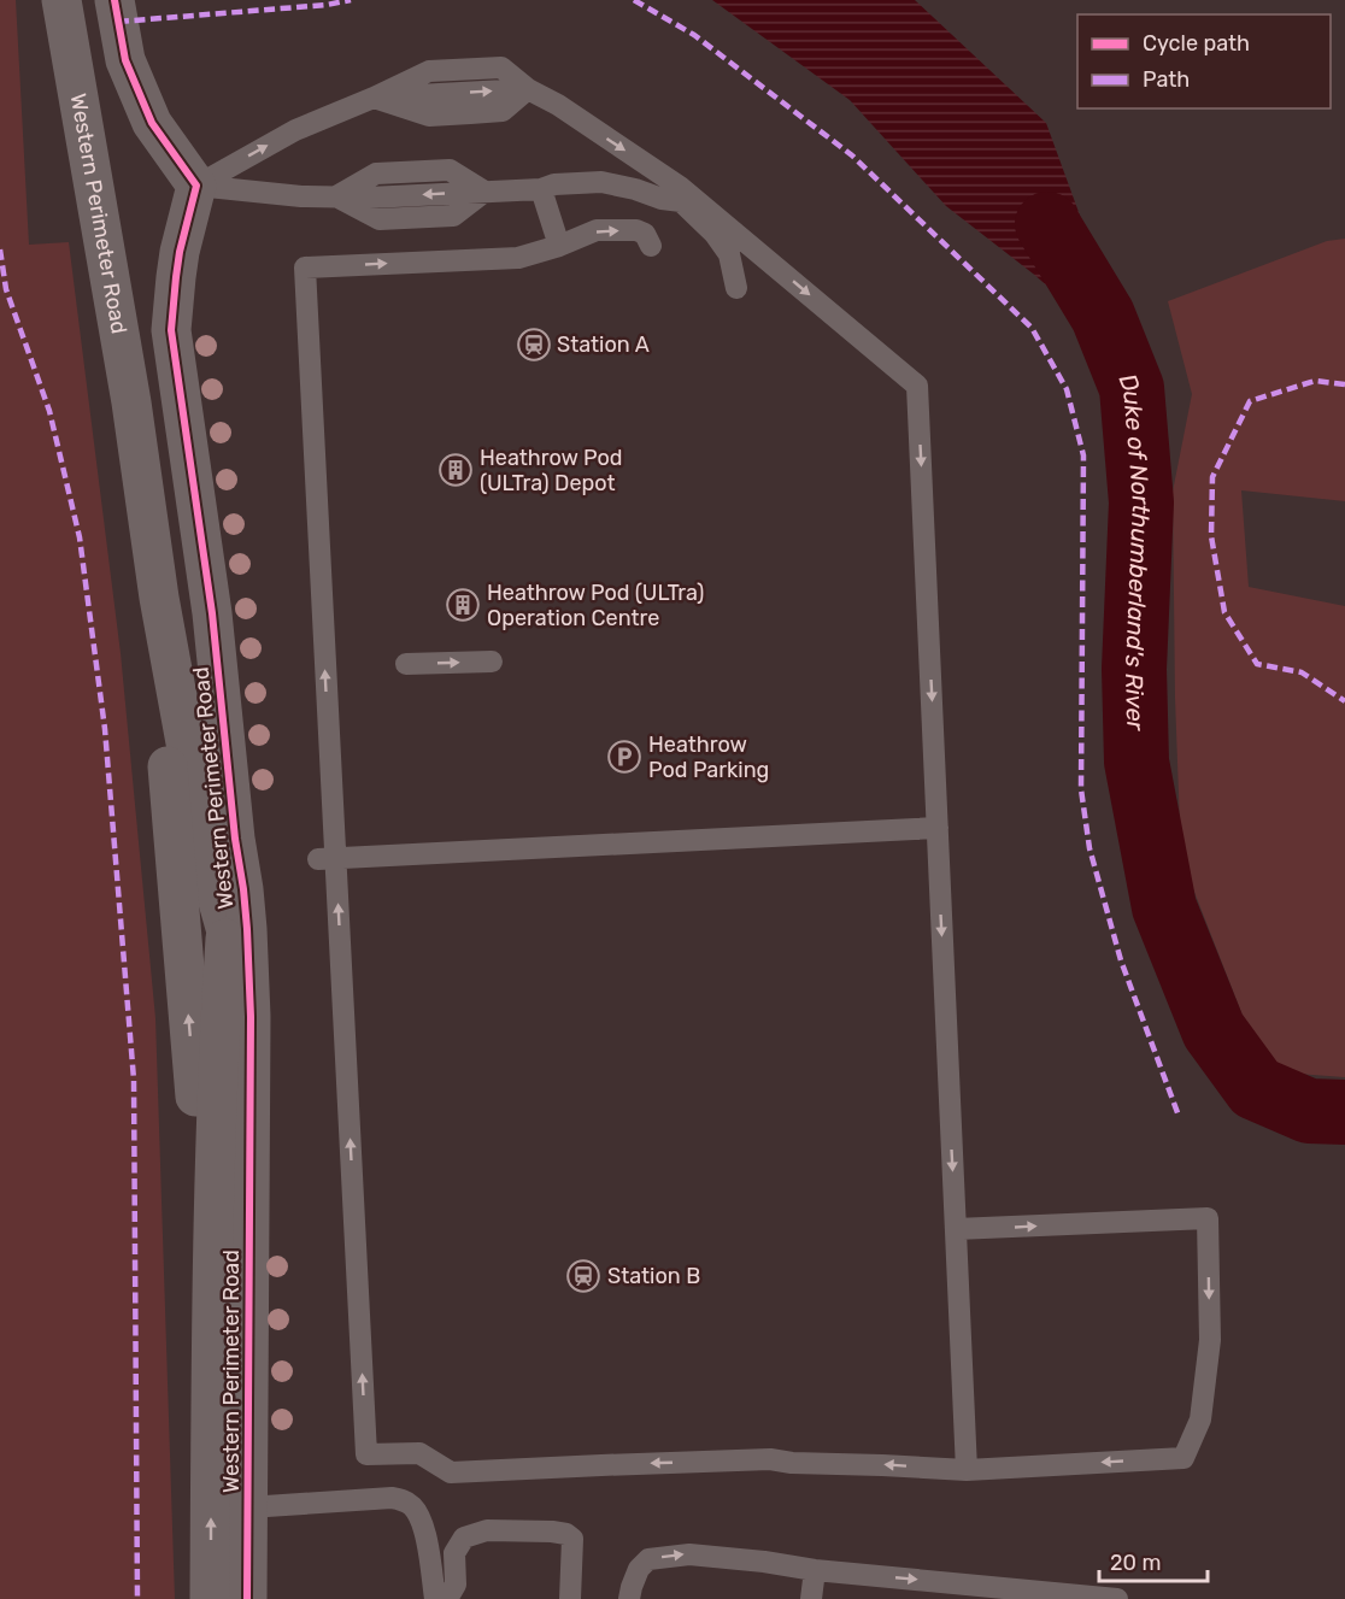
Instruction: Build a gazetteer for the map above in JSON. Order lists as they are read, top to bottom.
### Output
{
  "streets": {
    "street": ["Western Perimeter Road"]
  },
  "water": ["Duke of Northumberland's River"],
  "places": {
    "station": ["Station A", "Station B"],
    "building": ["Heathrow Pod (ULTra) Depot", "Heathrow Pod (ULTra) Operation Centre"],
    "parking": ["Heathrow Pod Parking"]
  },
  "legend": ["Cycle path", "Path"],
  "scale_bar": "20 m"
}
